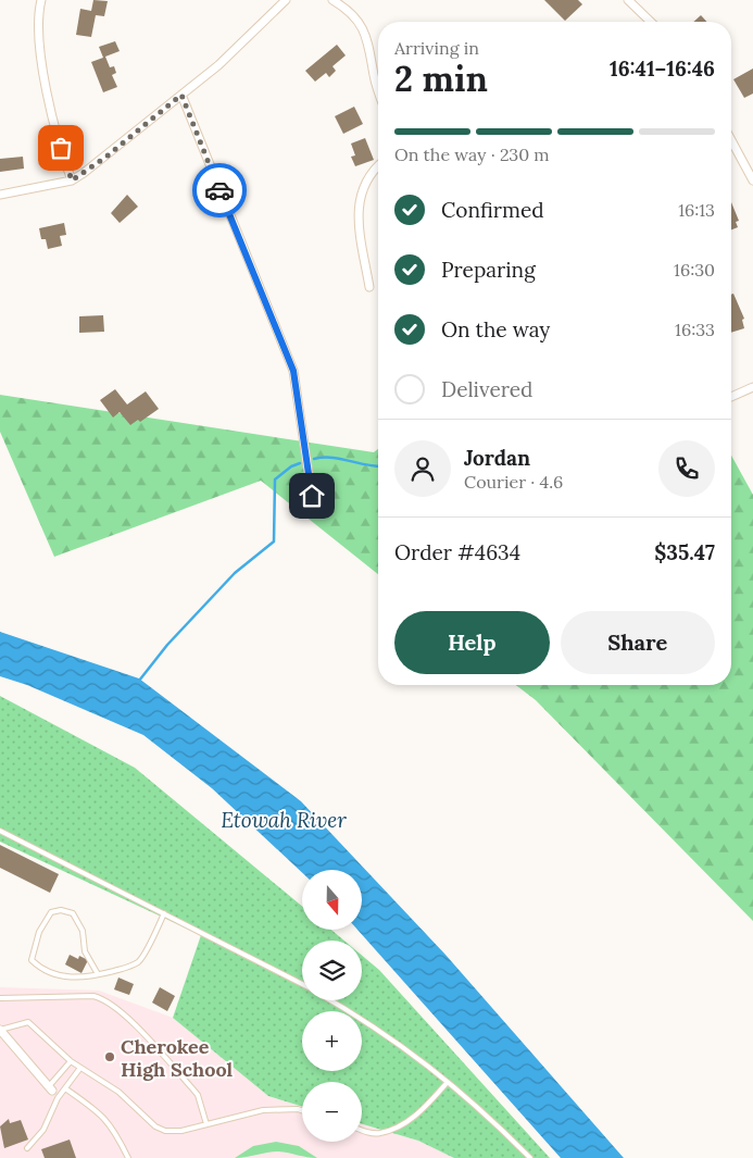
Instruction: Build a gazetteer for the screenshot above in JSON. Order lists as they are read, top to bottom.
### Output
{
  "water": ["Etowah River"],
  "places": ["Cherokee High School"],
  "north": "bottom",
  "page": {
    "heading": ["2 min", "Arriving in", "16:41–16:46"],
    "panel": [
      "Jordan",
      "Courier · 4.6",
      "Order #4634",
      "$35.47"
    ],
    "bar": "On the way · 230 m",
    "list": [
      ["Confirmed", "16:13"],
      ["Preparing", "16:30"],
      ["On the way", "16:33"],
      "Delivered"
    ],
    "buttons": ["Help", "Share"],
    "map_buttons": ["+", "−"]
  }
}
